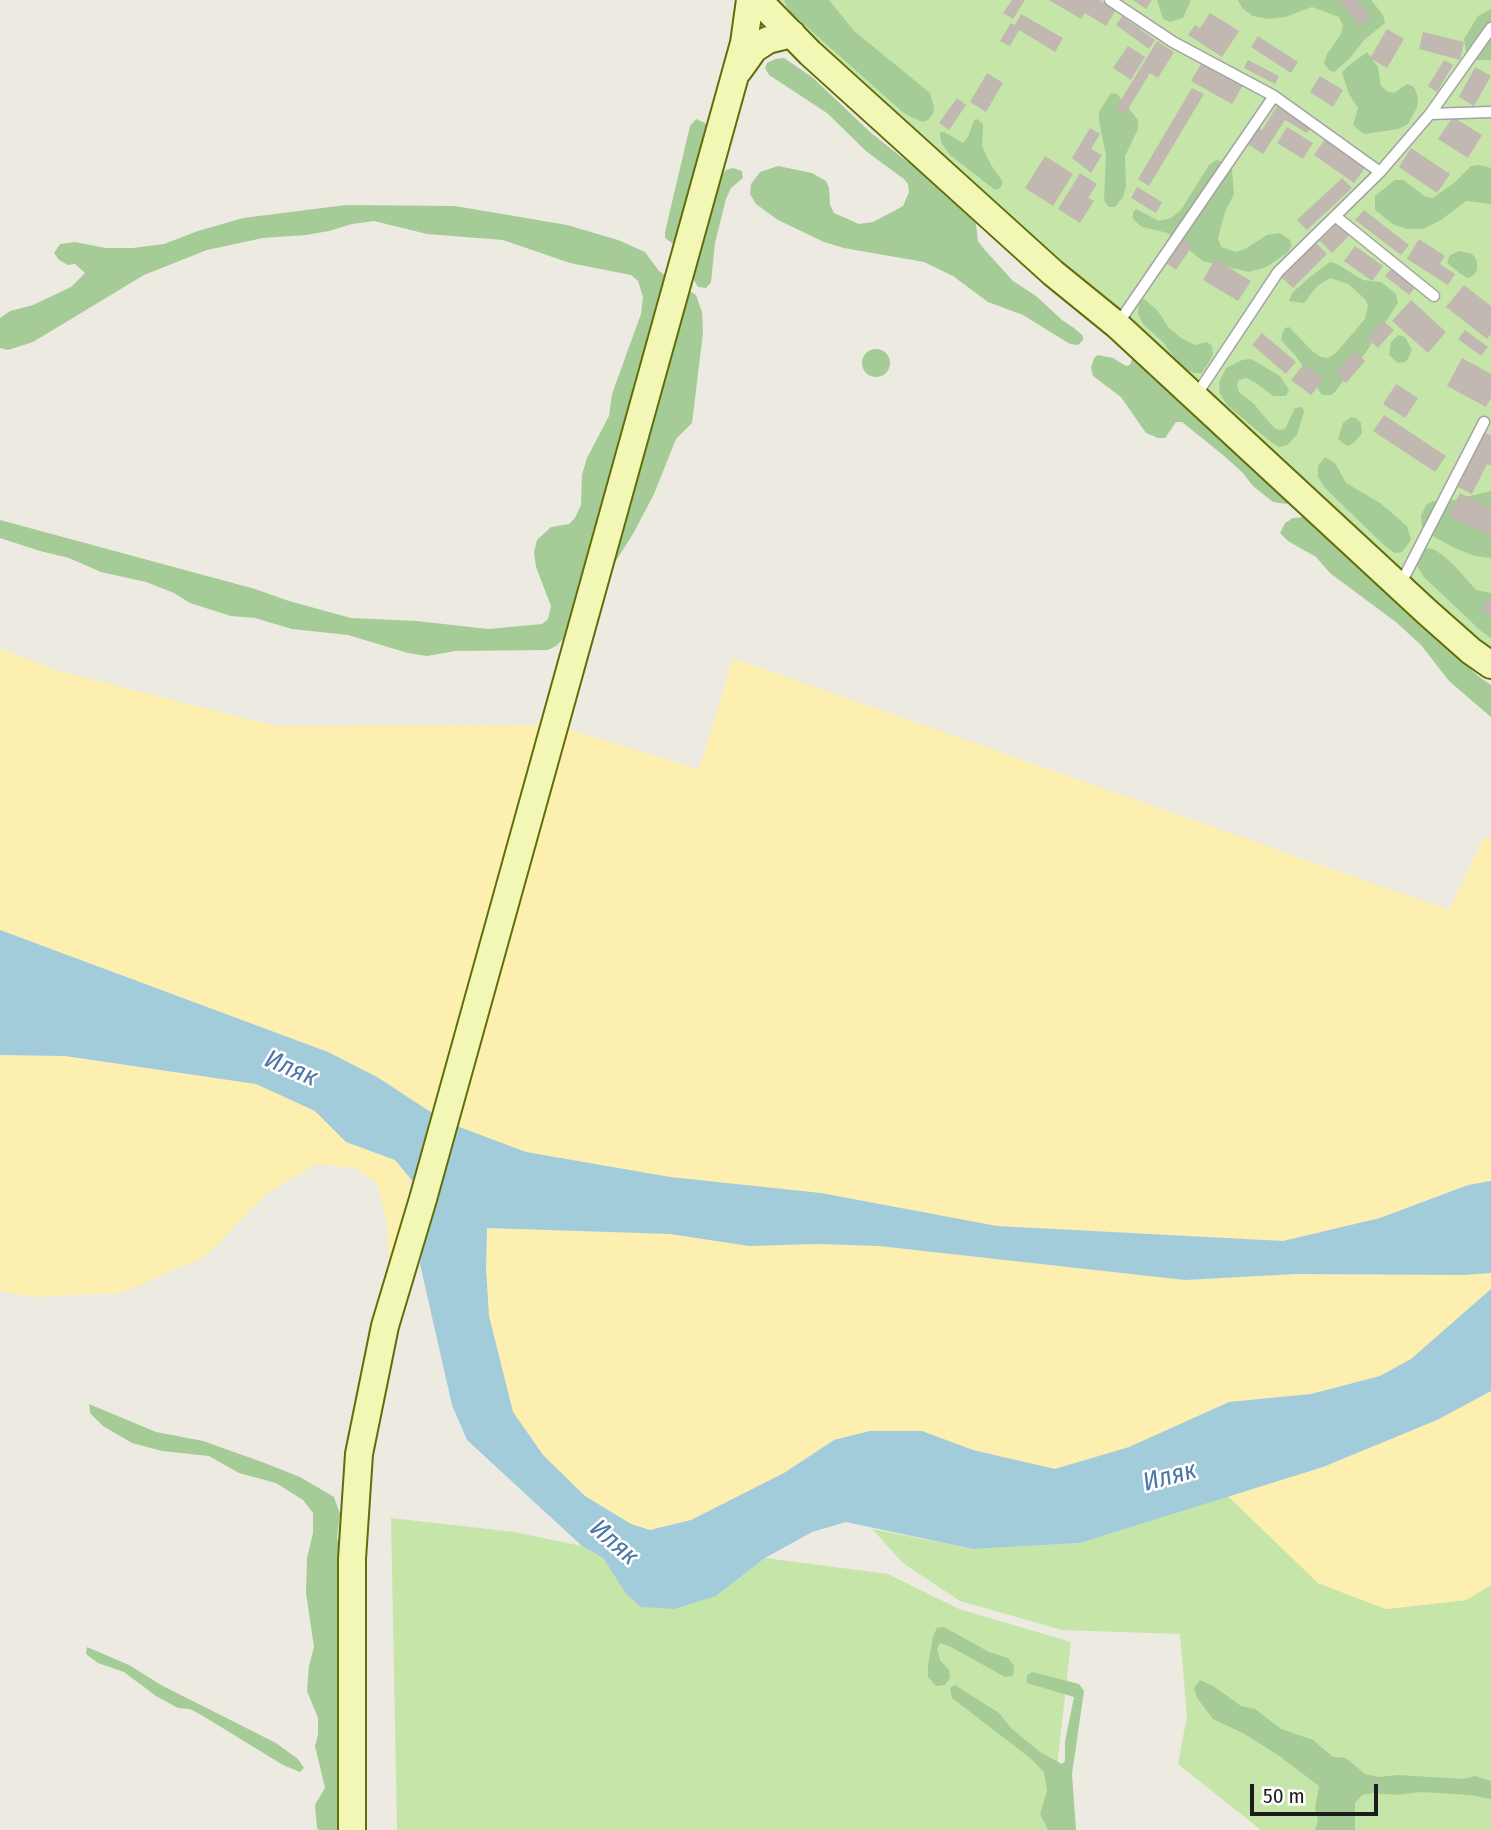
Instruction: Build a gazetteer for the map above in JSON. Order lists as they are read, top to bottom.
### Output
{
  "water": ["Иляк"],
  "scale_bar": "50 m"
}
